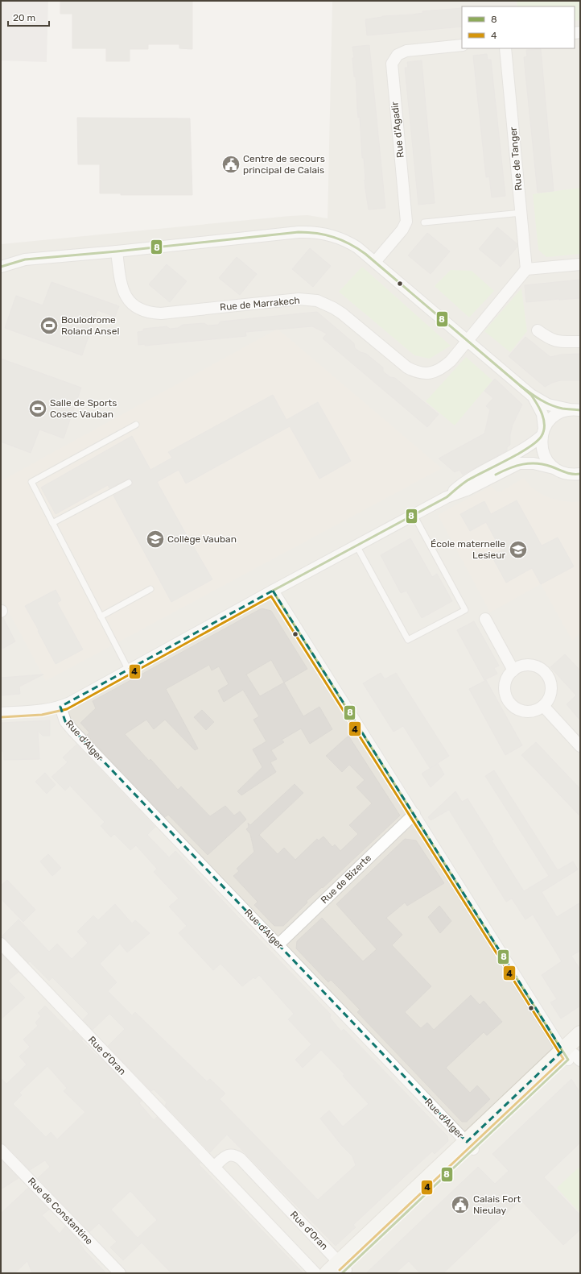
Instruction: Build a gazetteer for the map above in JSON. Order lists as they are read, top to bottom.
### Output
{
  "streets": {
    "street": [
      "Rue d'Agadir",
      "Rue de Tanger",
      "Rue de Marrakech",
      "Rue d'Alger",
      "Rue de Bizerte",
      "Rue d'Oran",
      "Rue de Constantine"
    ]
  },
  "crossings": [
    ["Rue d'Alger", "Rue de Bizerte"]
  ],
  "places": {
    "public building": ["Centre de secours principal de Calais", "Calais Fort Nieulay"],
    "sports": ["Boulodrome Roland Ansel", "Salle de Sports Cosec Vauban"],
    "school or university": ["Collège Vauban", "École maternelle Lesieur"]
  },
  "lines": ["transit line 8", "transit line 4"],
  "legend": ["8", "4"],
  "scale_bar": "20 m"
}
